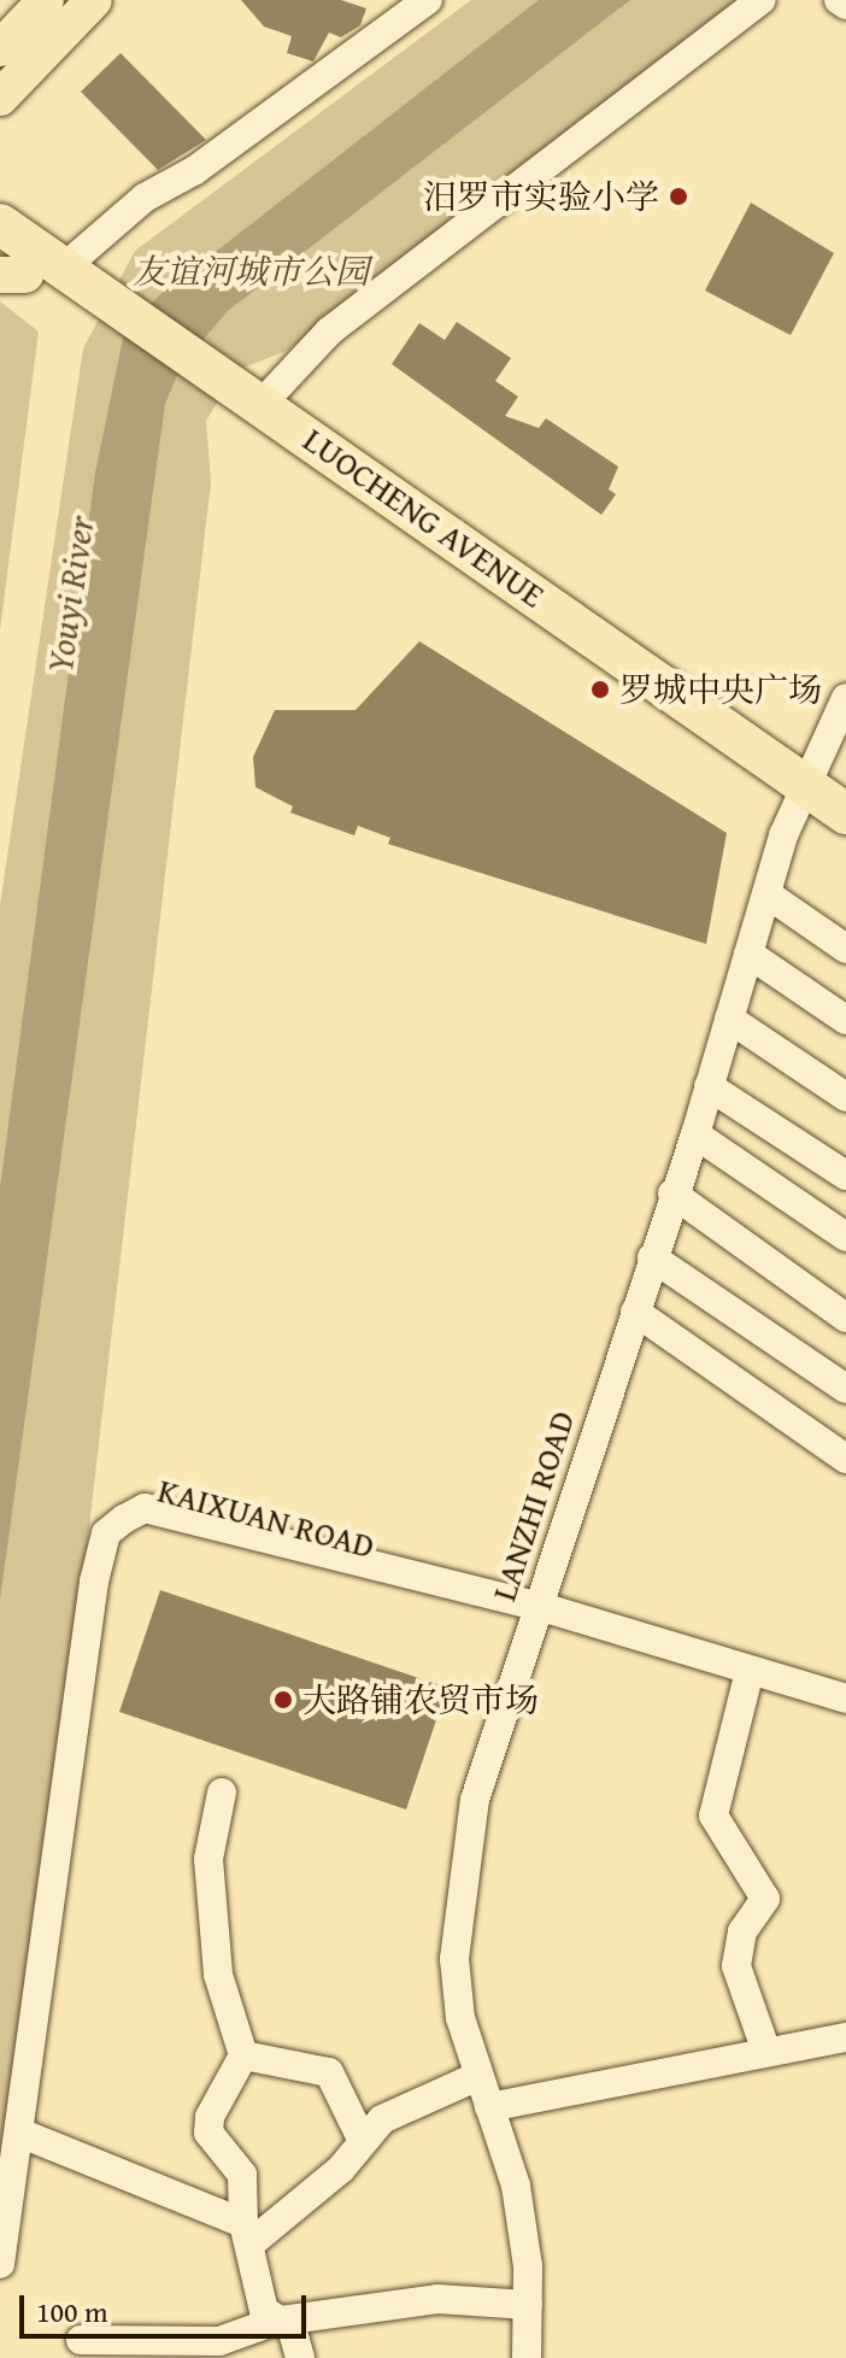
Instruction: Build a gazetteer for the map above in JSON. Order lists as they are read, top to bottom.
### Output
{
  "streets": {
    "highway": ["LUOCHENG AVENUE"],
    "street": ["LANZHI ROAD", "KAIXUAN ROAD"]
  },
  "crossings": [
    ["LUOCHENG AVENUE", "LANZHI ROAD"],
    ["LANZHI ROAD", "KAIXUAN ROAD"]
  ],
  "water": ["Youyi River"],
  "parks": ["友谊河城市公园"],
  "places": ["汨罗市实验小学", "罗城中央广场", "大路铺农贸市场"],
  "scale_bar": "100 m"
}
